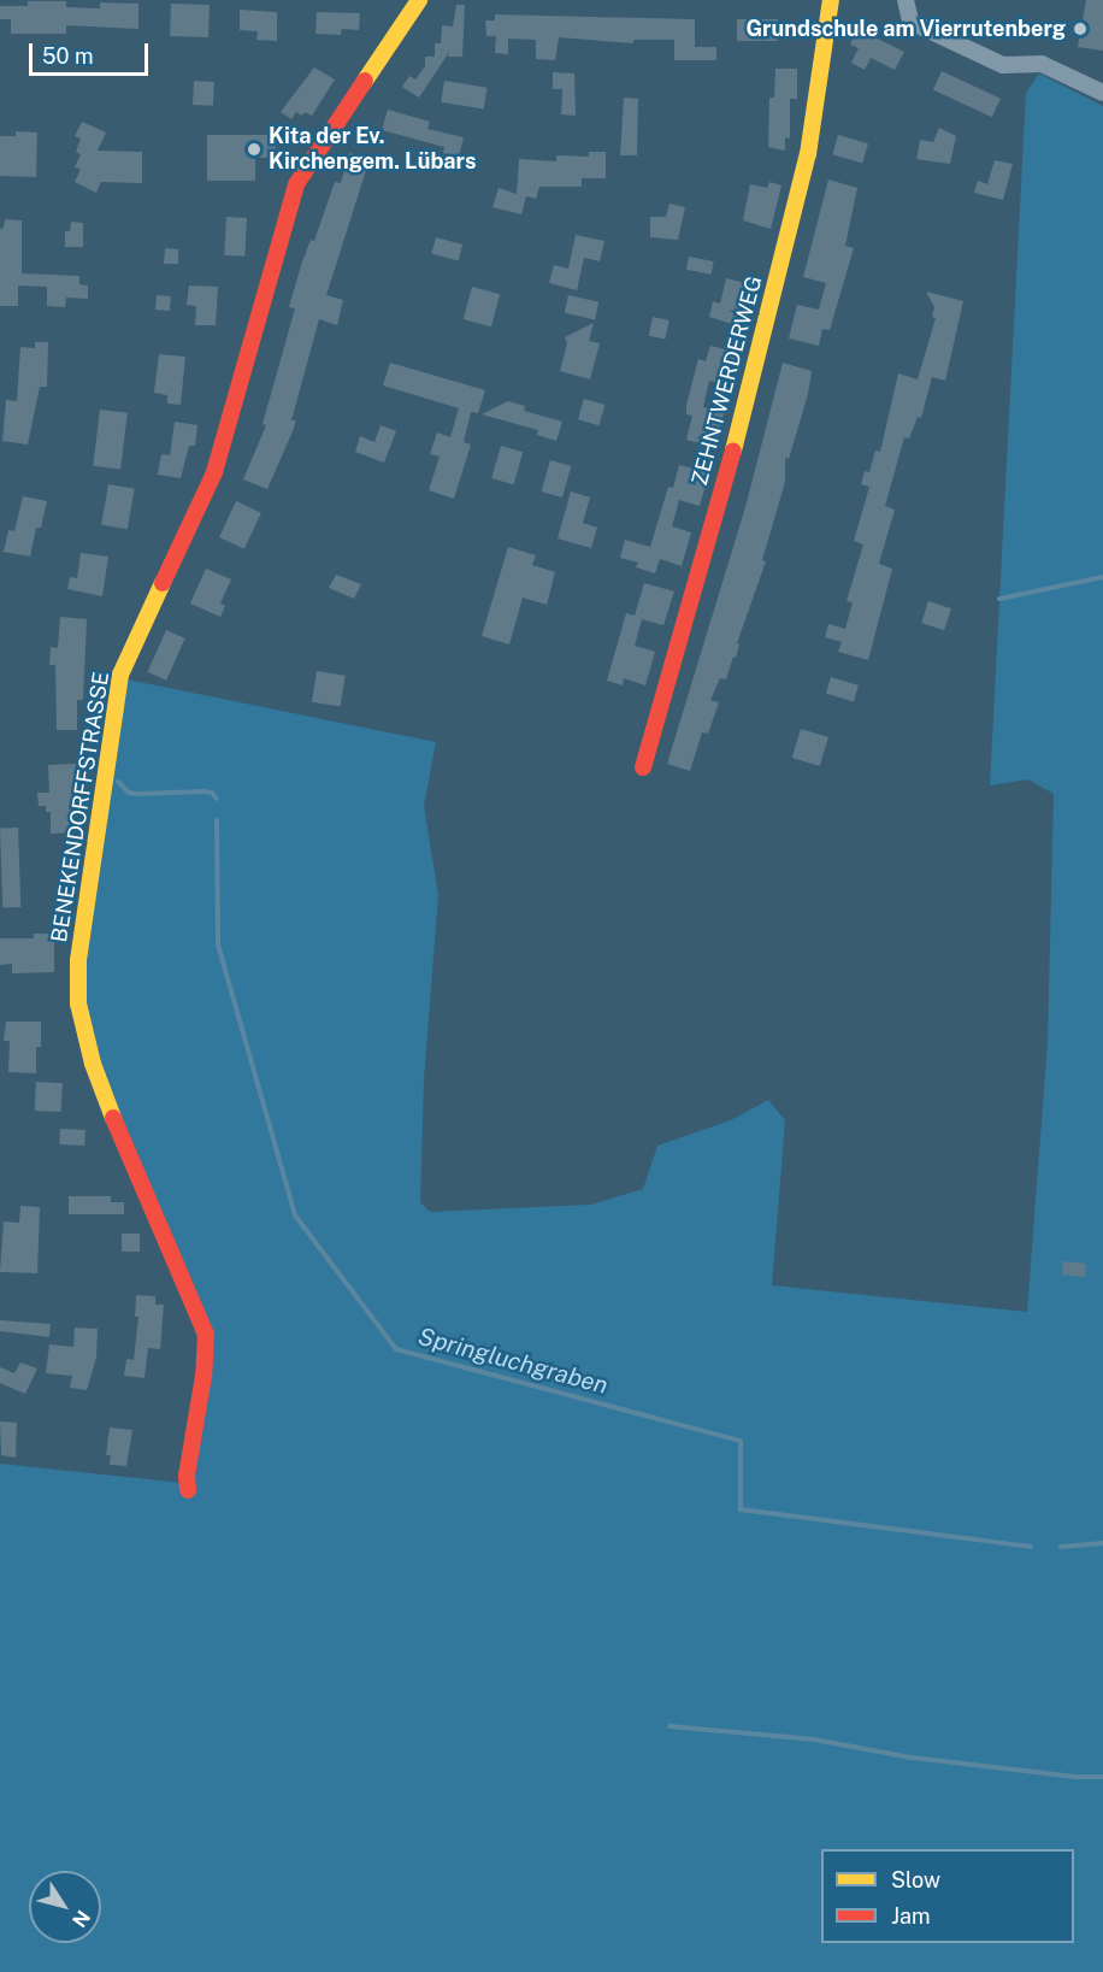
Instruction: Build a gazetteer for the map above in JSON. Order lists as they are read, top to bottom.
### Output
{
  "streets": {
    "street": ["ZEHNTWERDERWEG", "BENEKENDORFFSTRASSE"]
  },
  "water": ["Springluchgraben"],
  "places": ["Grundschule am Vierrutenberg", "Kita der Ev. Kirchengem. Lübars"],
  "legend": ["Slow", "Jam"],
  "scale_bar": "50 m",
  "north": "bottom right"
}
